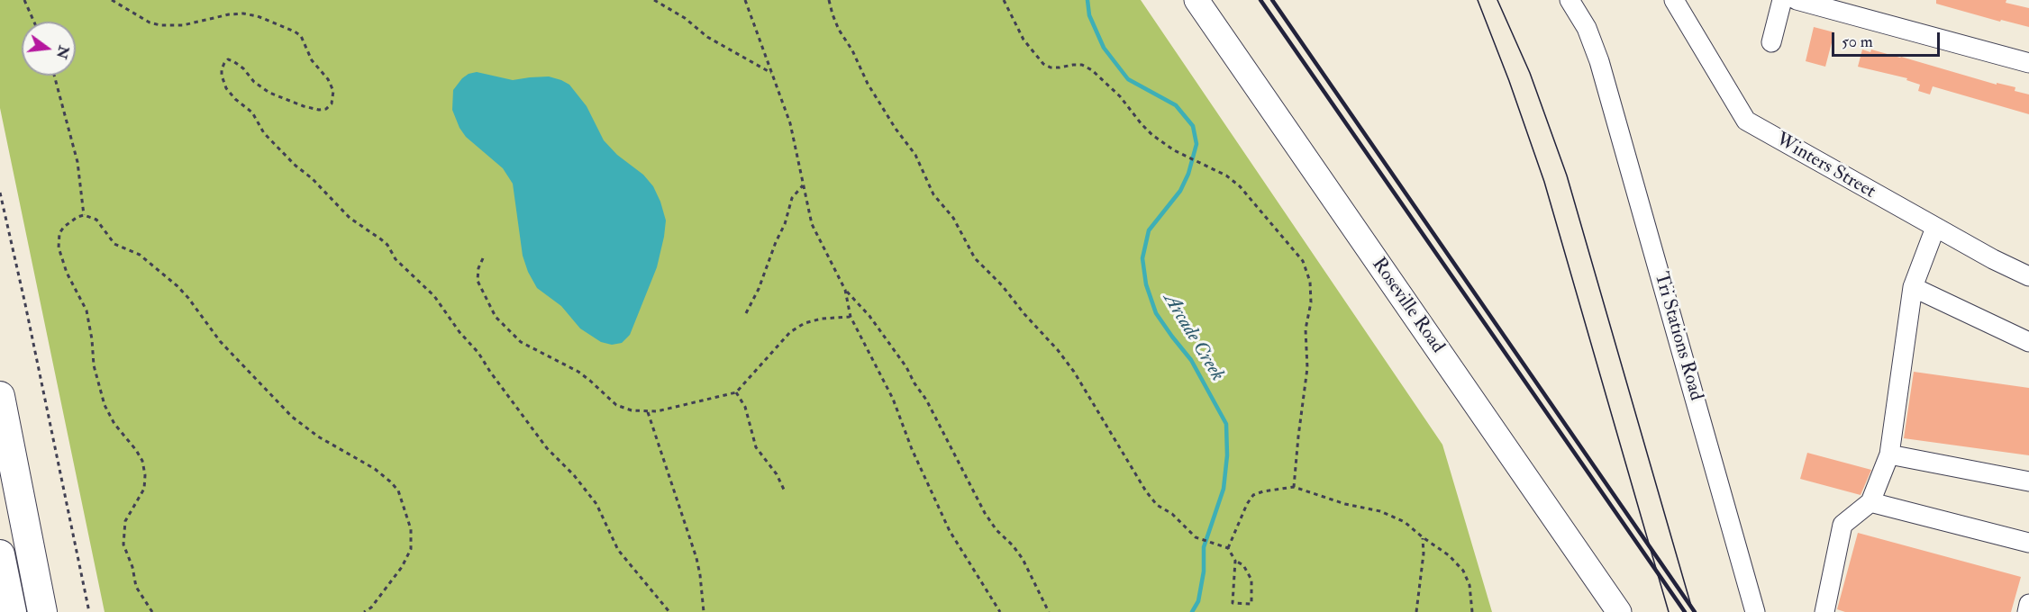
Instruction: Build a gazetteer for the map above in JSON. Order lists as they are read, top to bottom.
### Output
{
  "streets": {
    "main road": ["Roseville Road"],
    "street": ["Winters Street", "Tri Stations Road"]
  },
  "water": ["Arcade Creek"],
  "scale_bar": "50 m",
  "north": "right"
}
